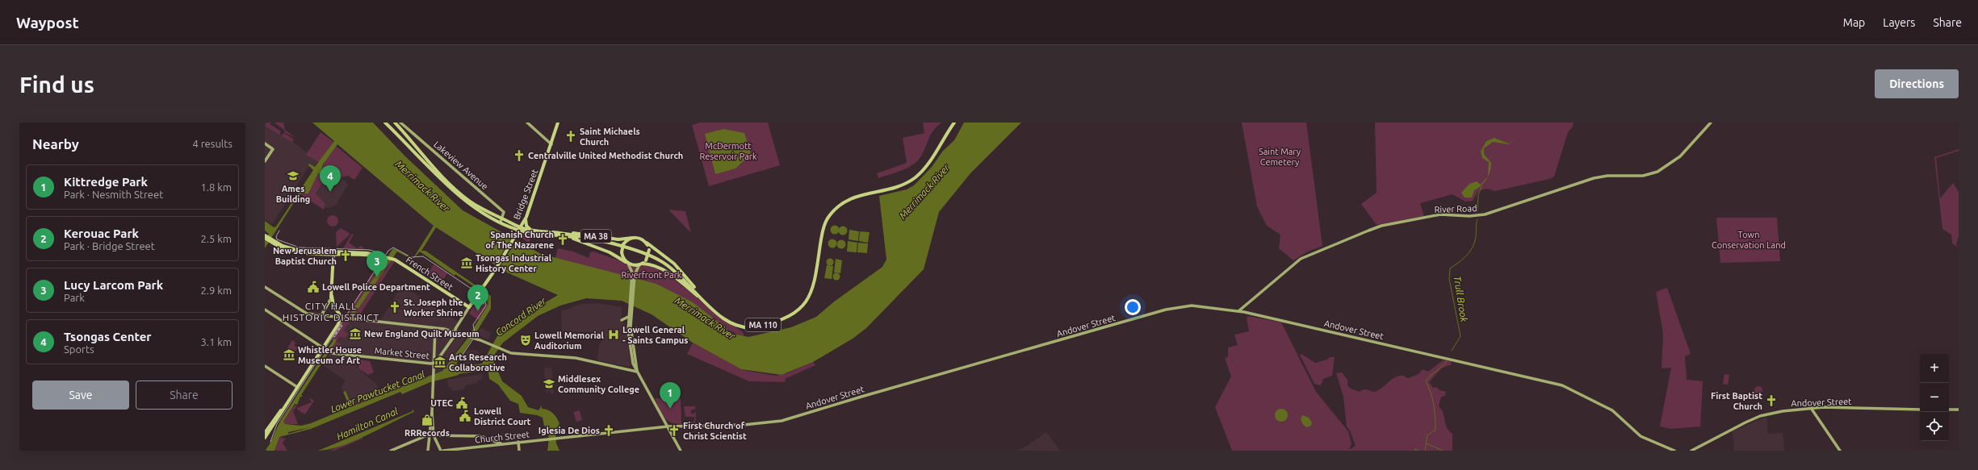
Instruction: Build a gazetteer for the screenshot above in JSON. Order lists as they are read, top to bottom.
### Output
{
  "streets": {
    "main road": [
      "Lakeview Avenue",
      "Bridge Street",
      "River Road",
      "MA 38",
      "French Street",
      "MA 110",
      "Andover Street",
      "Market Street",
      "Church Street"
    ]
  },
  "crossings": [
    ["Bridge Street", "MA 38"],
    ["Bridge Street", "French Street"],
    ["Bridge Street", "Market Street"],
    ["River Road", "Andover Street"],
    ["MA 38", "MA 110"],
    ["Andover Street", "Church Street"]
  ],
  "districts": ["CITY HALL HISTORIC DISTRICT"],
  "water": [
    "Merrimack River",
    "Trull Brook",
    "Concord River",
    "Lower Pawtucket Canal",
    "Hamilton Canal"
  ],
  "parks": [
    "McDermott Reservoir Park",
    "Saint Mary Cemetery",
    "Town Conservation Land",
    "Riverfront Park"
  ],
  "places": {
    "church": [
      "Saint Michaels Church",
      "Centralville United Methodist Church",
      "Spanish Church of The Nazarene",
      "New Jerusalem Baptist Church",
      "St. Joseph the Worker Shrine",
      "First Baptist Church",
      "Iglesia De Dios",
      "First Church of Christ Scientist"
    ],
    "school or university": ["Ames Building", "Middlesex Community College"],
    "museum": [
      "Tsongas Industrial History Center",
      "New England Quilt Museum",
      "Whistler House Museum of Art",
      "Arts Research Collaborative"
    ],
    "public building": ["Lowell Police Department", "UTEC", "Lowell District Court"],
    "hospital": ["Lowell General - Saints Campus"],
    "theatre": ["Lowell Memorial Auditorium"],
    "shop": ["RRRecords"]
  },
  "page": {
    "header": "Waypost",
    "nav": ["Map", "Layers", "Share"],
    "buttons": [
      "Directions",
      ["Save", "Share"]
    ],
    "title": "Find us",
    "heading": ["Nearby", "4 results"],
    "list": [
      {
        "mark": "1",
        "name": "Kittredge Park",
        "note": "Park · Nesmith Street",
        "value": "1.8 km"
      },
      {
        "mark": "2",
        "name": "Kerouac Park",
        "note": "Park · Bridge Street",
        "value": "2.5 km"
      },
      {
        "mark": "3",
        "name": "Lucy Larcom Park",
        "note": "Park",
        "value": "2.9 km"
      },
      {
        "mark": "4",
        "name": "Tsongas Center",
        "note": "Sports",
        "value": "3.1 km"
      }
    ],
    "pins": [
      "4",
      "3",
      "2",
      "1"
    ],
    "map_buttons": ["+", "−"]
  }
}
